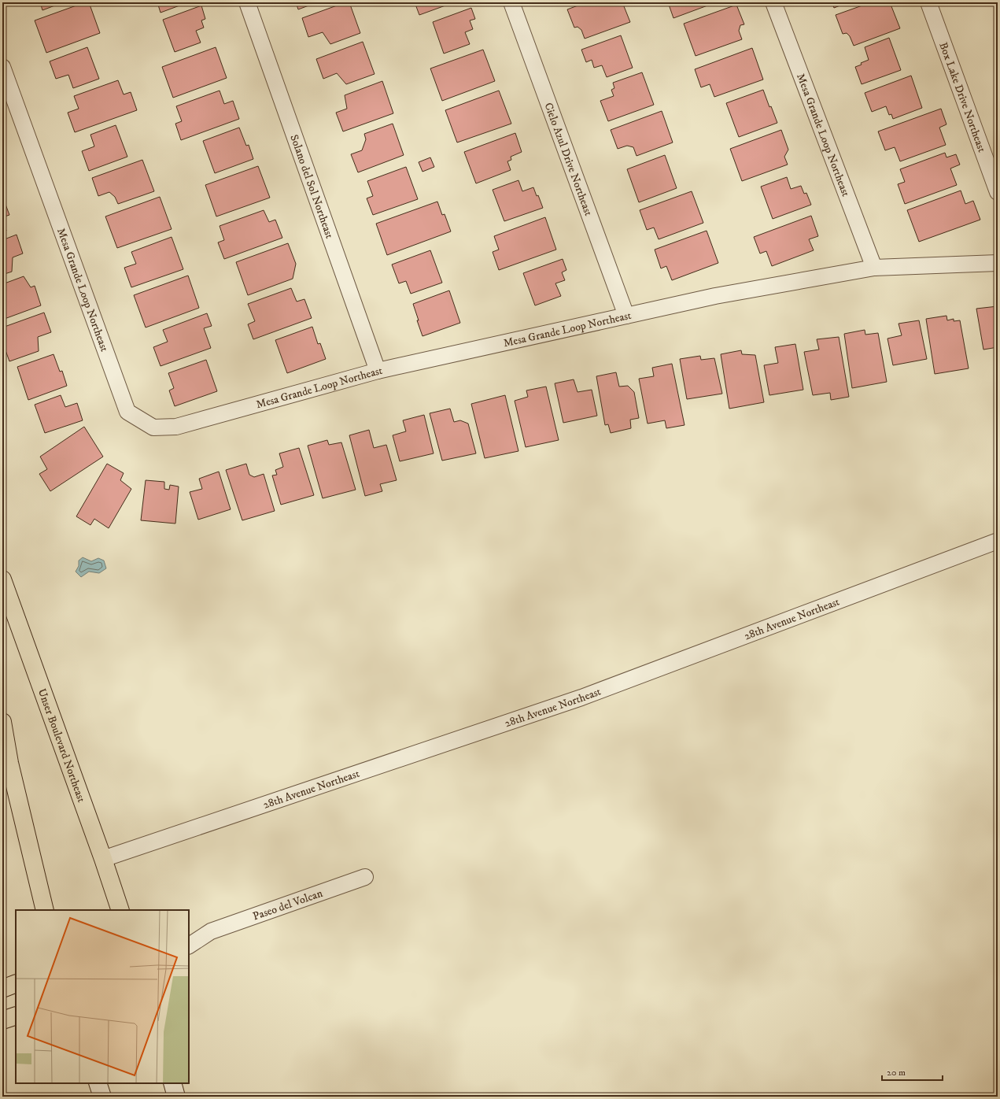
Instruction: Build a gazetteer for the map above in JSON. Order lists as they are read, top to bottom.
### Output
{
  "streets": {
    "main road": ["Unser Boulevard Northeast"],
    "street": [
      "Box Lake Drive Northeast",
      "Mesa Grande Loop Northeast",
      "Cielo Azul Drive Northeast",
      "Solano del Sol Northeast",
      "28th Avenue Northeast",
      "Paseo del Volcan"
    ]
  },
  "crossings": [
    ["Mesa Grande Loop Northeast", "Cielo Azul Drive Northeast"],
    ["Mesa Grande Loop Northeast", "Solano del Sol Northeast"],
    ["28th Avenue Northeast", "Unser Boulevard Northeast"]
  ],
  "scale_bar": "20 m"
}
